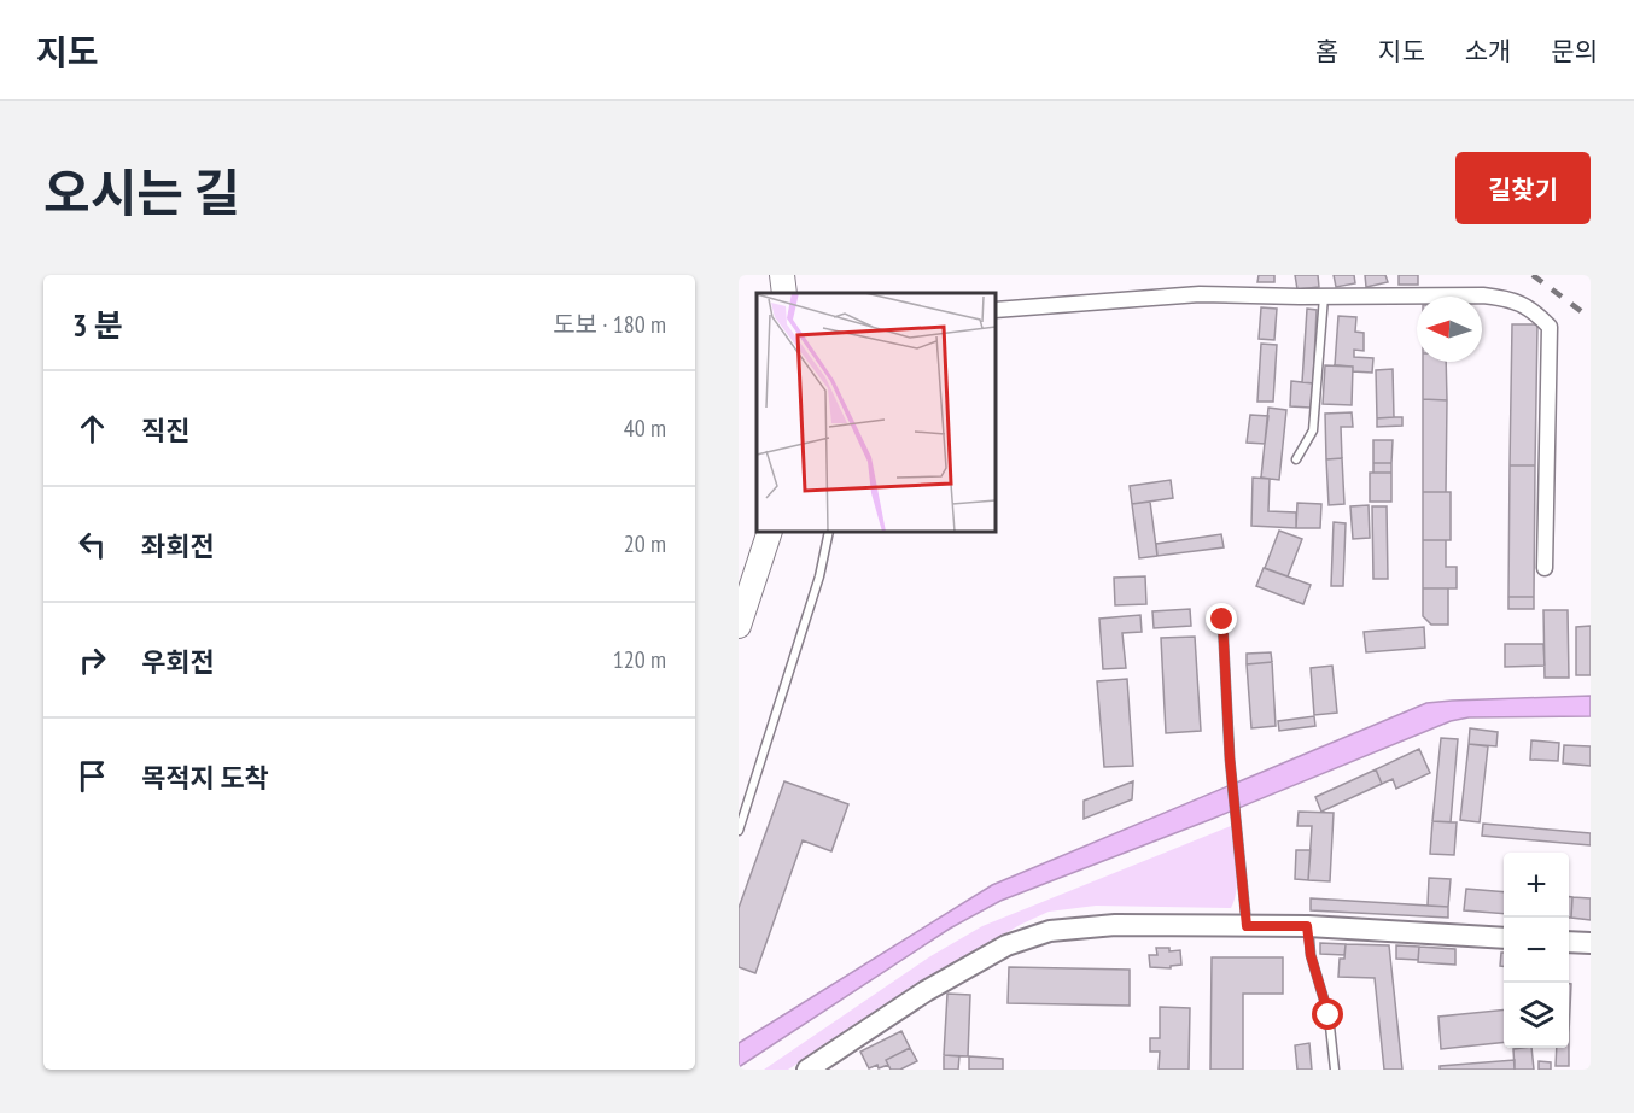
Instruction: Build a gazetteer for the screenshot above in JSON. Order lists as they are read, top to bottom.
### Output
{
  "north": "left",
  "page": {
    "header": "지도",
    "nav": [
      "홈",
      "지도",
      "소개",
      "문의"
    ],
    "title": "오시는 길",
    "buttons": "길찾기",
    "heading": ["3 분", "도보 · 180 m"],
    "list": [
      ["직진", "40 m"],
      ["좌회전", "20 m"],
      ["우회전", "120 m"],
      "목적지 도착"
    ],
    "map_buttons": ["+", "−"]
  }
}
